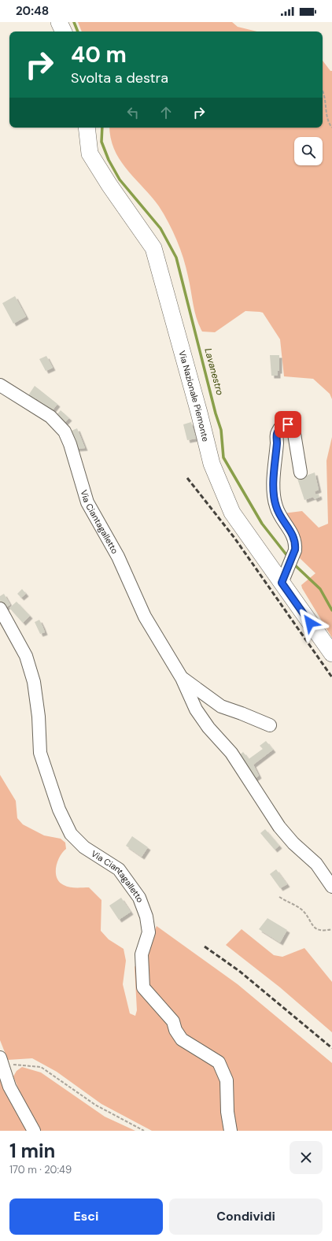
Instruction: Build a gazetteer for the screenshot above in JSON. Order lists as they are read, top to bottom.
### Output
{
  "streets": {
    "main road": ["Via Nazionale Piemonte"],
    "street": ["Via Ciantagalletto"]
  },
  "water": ["Lavanestro"],
  "page": {
    "status": "20:48",
    "turn": ["40 m", "Svolta a destra"],
    "heading": ["1 min", "170 m · 20:49"],
    "buttons": ["Esci", "Condividi"]
  }
}
